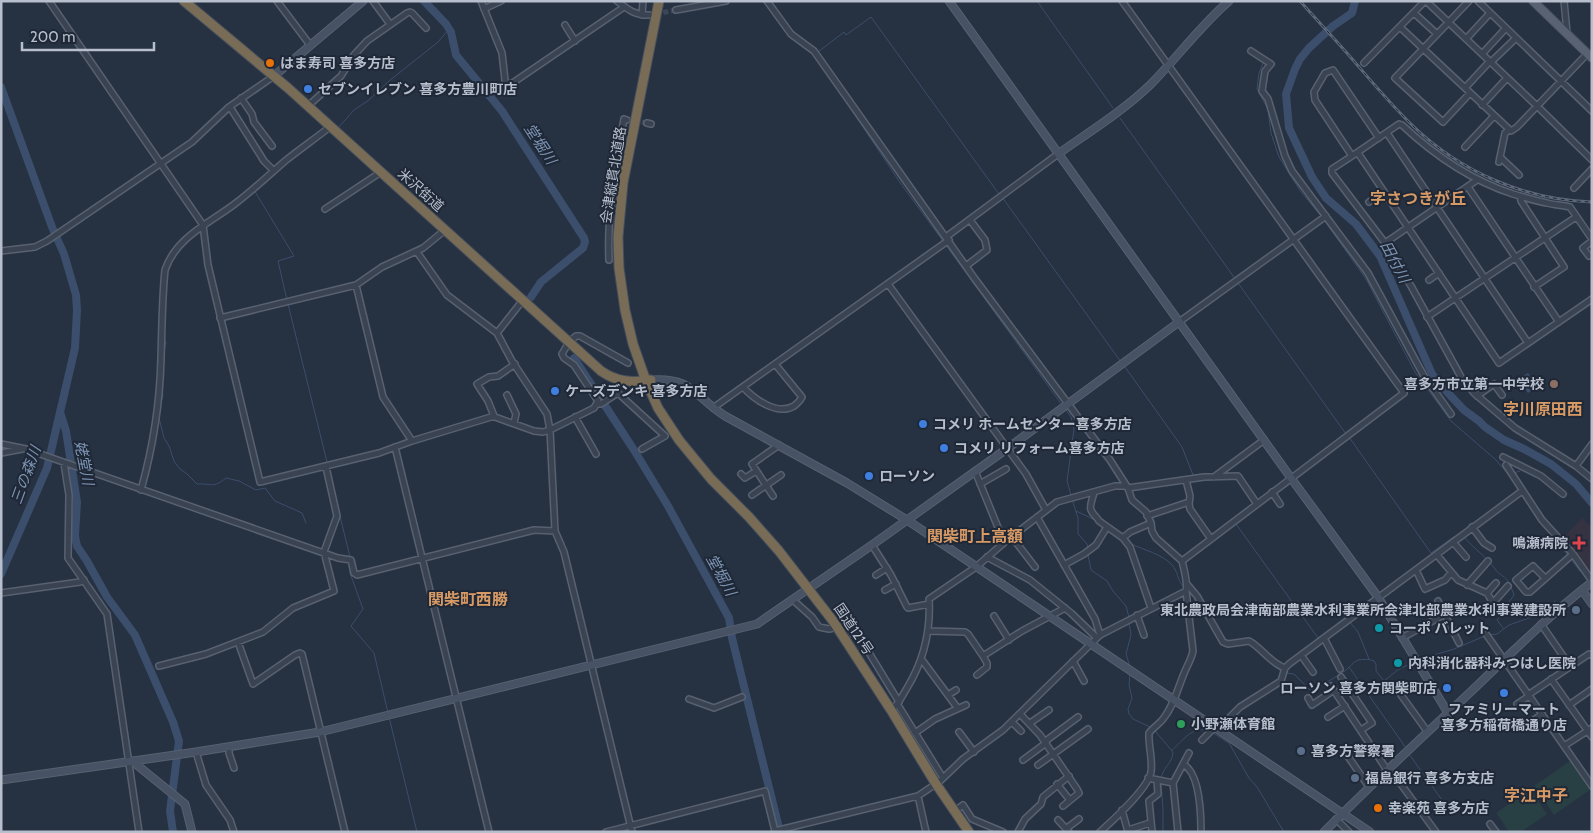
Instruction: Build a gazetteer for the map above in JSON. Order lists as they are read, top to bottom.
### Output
{
  "streets": {
    "highway": ["会津縦貫北道路", "米沢街道", "国道121号"]
  },
  "crossings": [
    ["会津縦貫北道路", "米沢街道"],
    ["会津縦貫北道路", "国道121号"],
    ["米沢街道", "国道121号"]
  ],
  "districts": [
    "字さつきが丘",
    "字川原田西",
    "関柴町上高額",
    "関柴町西勝",
    "字江中子"
  ],
  "water": [
    "堂堀川",
    "田付川",
    "姥堂川",
    "三の森川"
  ],
  "places": {
    "other": [
      "はま寿司 喜多方店",
      "セブンイレブン 喜多方豊川町店",
      "喜多方市立第一中学校",
      "ケーズデンキ 喜多方店",
      "コメリ ホームセンター喜多方店",
      "コメリ リフォーム喜多方店",
      "ローソン",
      "東北農政局会津南部農業水利事業所会津北部農業水利事業建設所",
      "コーポ バレット",
      "内科消化器科みつはし医院",
      "ローソン 喜多方関柴町店",
      "ファミリーマート 喜多方稲荷橋通り店",
      "小野瀬体育館",
      "喜多方警察署",
      "福島銀行 喜多方支店",
      "幸楽苑 喜多方店"
    ],
    "health": ["鳴瀬病院"]
  },
  "scale_bar": "200 m"
}
